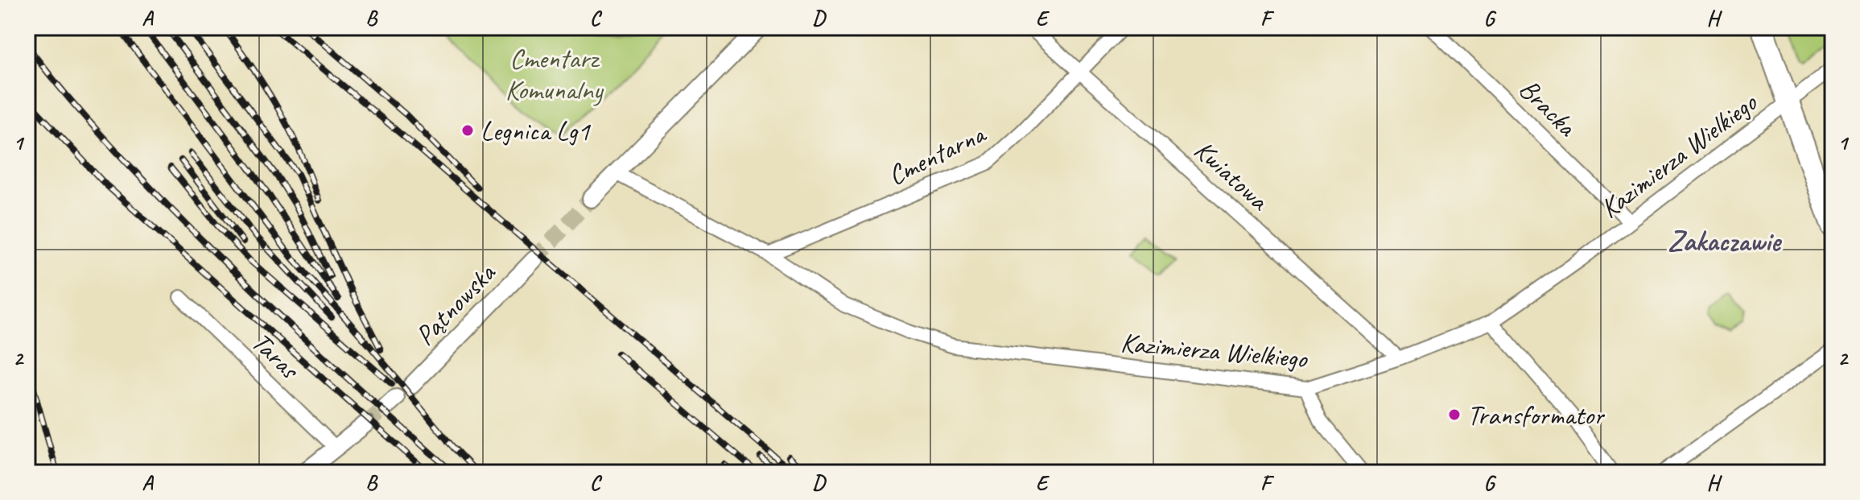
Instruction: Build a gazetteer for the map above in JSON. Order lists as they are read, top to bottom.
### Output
{
  "streets": {
    "street": [
      "Bracka",
      "Cmentarna",
      "Kazimierza Wielkiego",
      "Kwiatowa",
      "Pątnowska",
      "Taras"
    ]
  },
  "crossings": [
    ["Bracka", "Kazimierza Wielkiego"],
    ["Cmentarna", "Kazimierza Wielkiego"],
    ["Cmentarna", "Kwiatowa"],
    ["Kazimierza Wielkiego", "Kwiatowa"]
  ],
  "districts": ["Zakaczawie"],
  "parks": ["Cmentarz Komunalny"],
  "places": ["Legnica Lg1", "Transformator"],
  "grid": {
    "columns": [
      "A",
      "B",
      "C",
      "D",
      "E",
      "F",
      "G",
      "H"
    ],
    "rows": ["1", "2"]
  }
}
